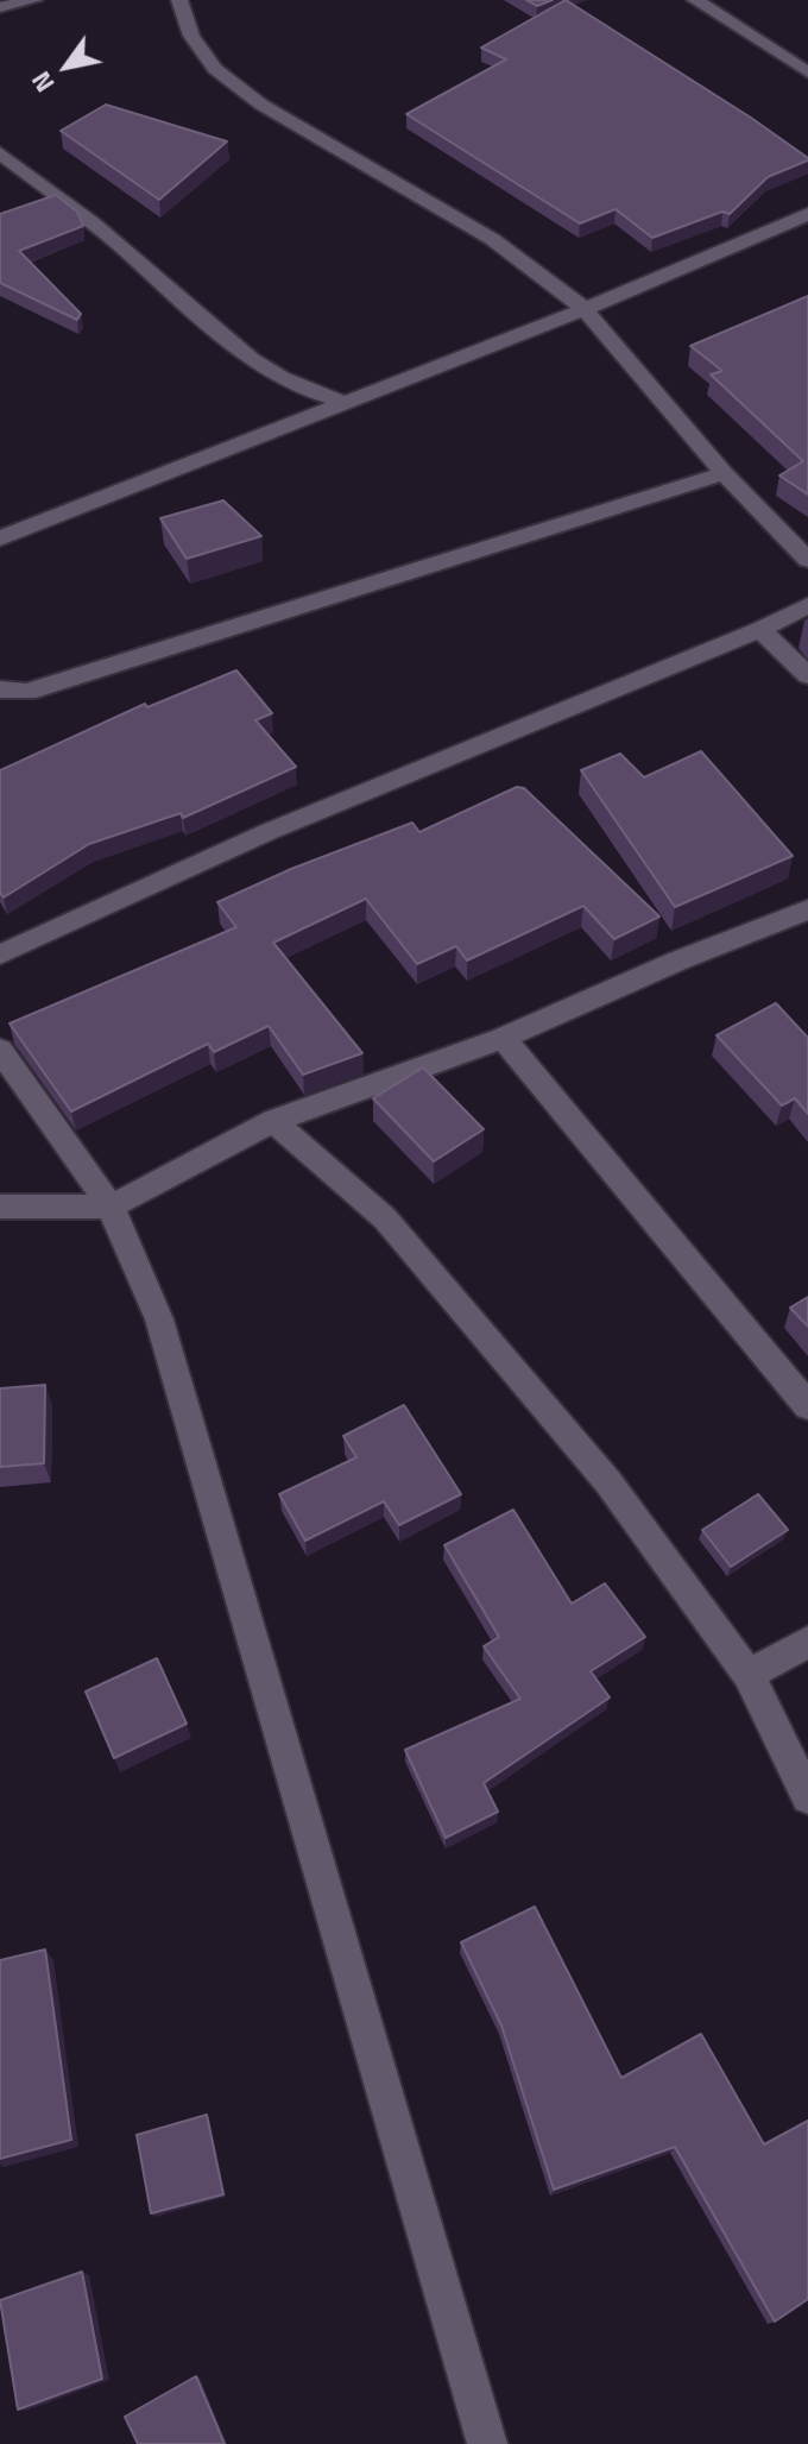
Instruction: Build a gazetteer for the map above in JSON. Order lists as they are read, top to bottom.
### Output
{
  "north": "bottom left"
}
